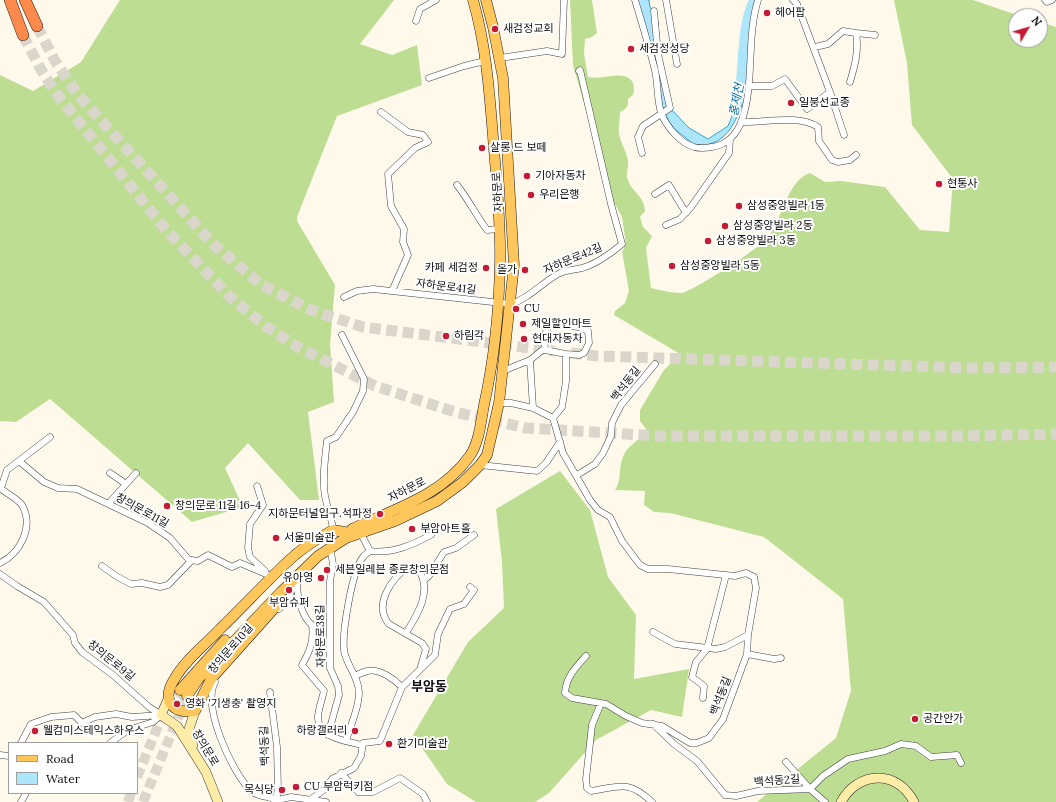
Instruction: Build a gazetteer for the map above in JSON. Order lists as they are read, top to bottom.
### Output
{
  "streets": {
    "main road": ["자하문로"],
    "street": [
      "자하문로42길",
      "자하문로41길",
      "백석동길",
      "창의문로11길",
      "자하문로38길",
      "창의문로10길",
      "창의문로9길",
      "창의문로",
      "백석동2길"
    ]
  },
  "crossings": [
    ["자하문로", "자하문로42길"],
    ["자하문로", "자하문로41길"],
    ["자하문로", "자하문로38길"],
    ["자하문로42길", "자하문로41길"],
    ["백석동길", "창의문로10길"],
    ["백석동길", "백석동2길"],
    ["창의문로9길", "창의문로"]
  ],
  "districts": ["부암동"],
  "water": ["홍제천"],
  "places": [
    "헤어팝",
    "새검정교회",
    "세검정성당",
    "일붕선교종",
    "살롱 드 보떼",
    "기아자동차",
    "현통사",
    "우리은행",
    "삼성중앙빌라 1동",
    "삼성중앙빌라 2동",
    "삼성중앙빌라 3동",
    "삼성중앙빌라 5동",
    "카페 세검정",
    "올가",
    "CU",
    "제일할인마트",
    "하림각",
    "현대자동차",
    "창의문로 11길 16-4",
    "지하문터널입구.석파정",
    "부암아트홀",
    "서울미술관",
    "세븐일레븐 종로창의문점",
    "유아영",
    "부암슈퍼",
    "영화 '기생충' 촬영지",
    "공간안가",
    "웰컴미스테익스하우스",
    "하랑갤러리",
    "환기미술관",
    "CU 부암럭키점",
    "목식당"
  ],
  "legend": ["Road", "Water"],
  "north": "top right"
}
